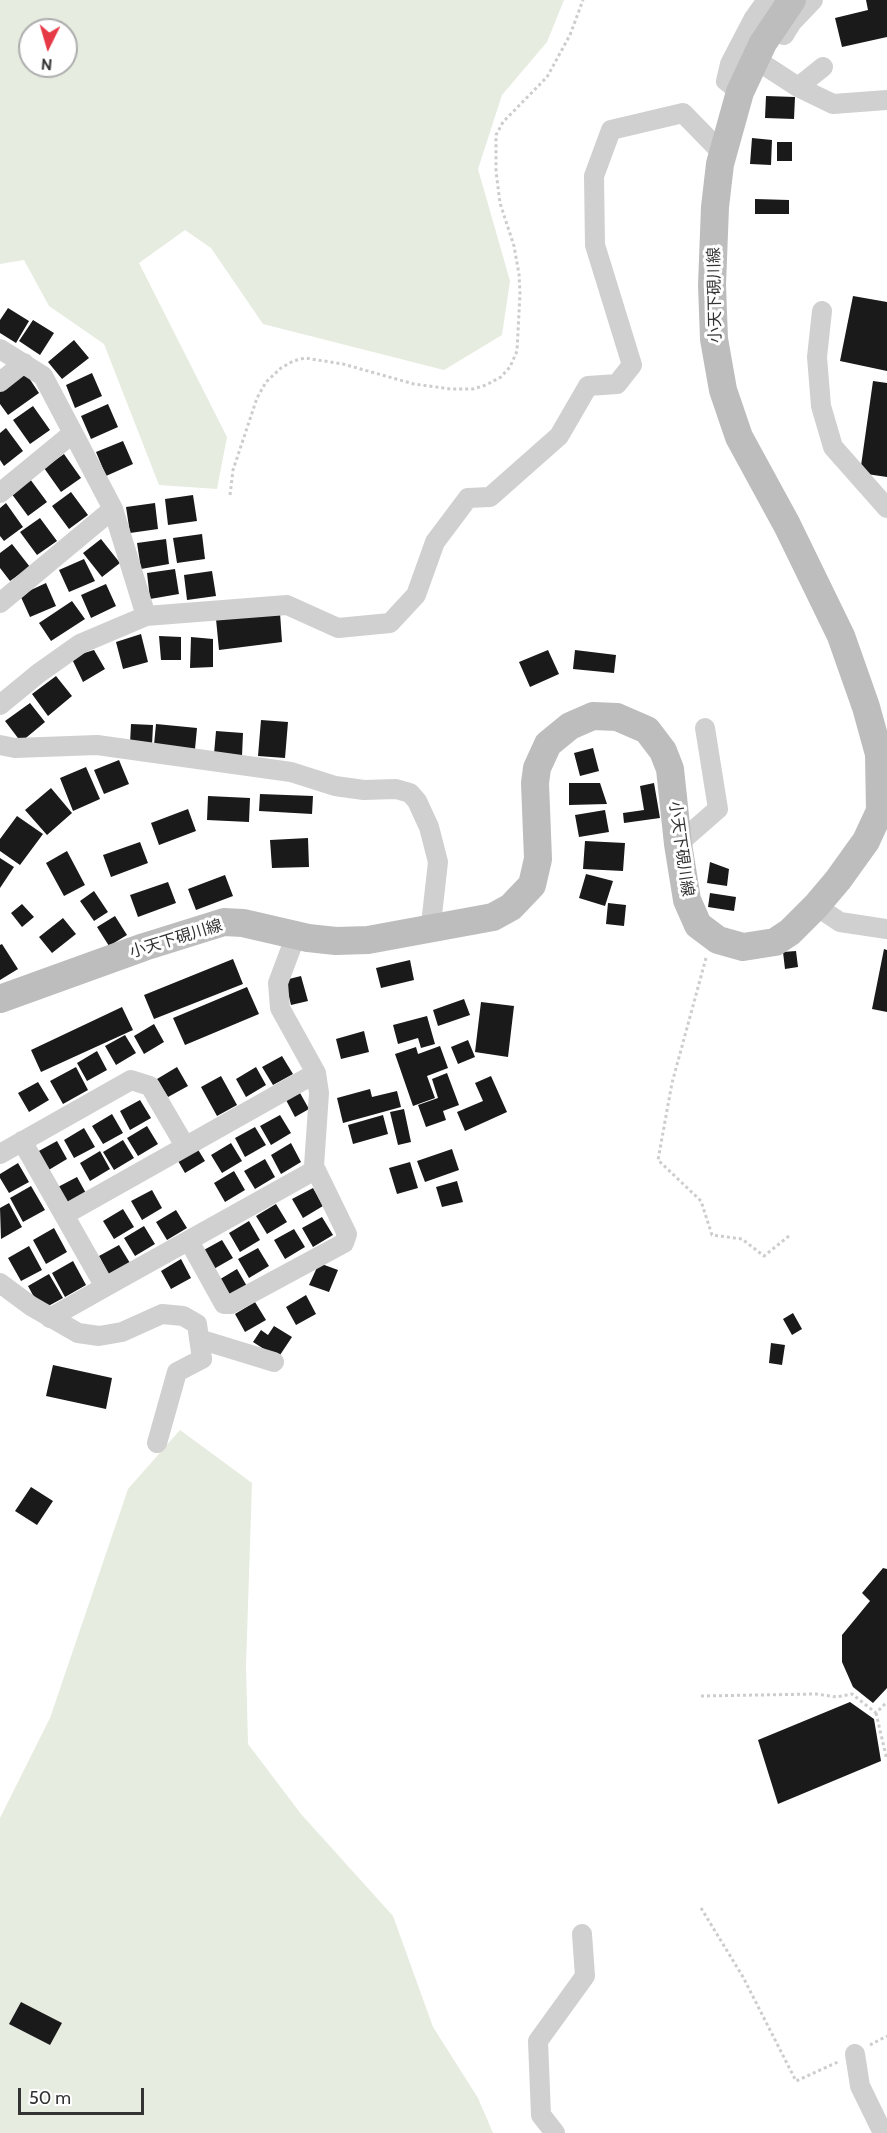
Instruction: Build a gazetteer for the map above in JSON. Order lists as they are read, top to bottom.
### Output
{
  "streets": {
    "main road": ["小天下硯川線"]
  },
  "scale_bar": "50 m",
  "north": "bottom"
}
